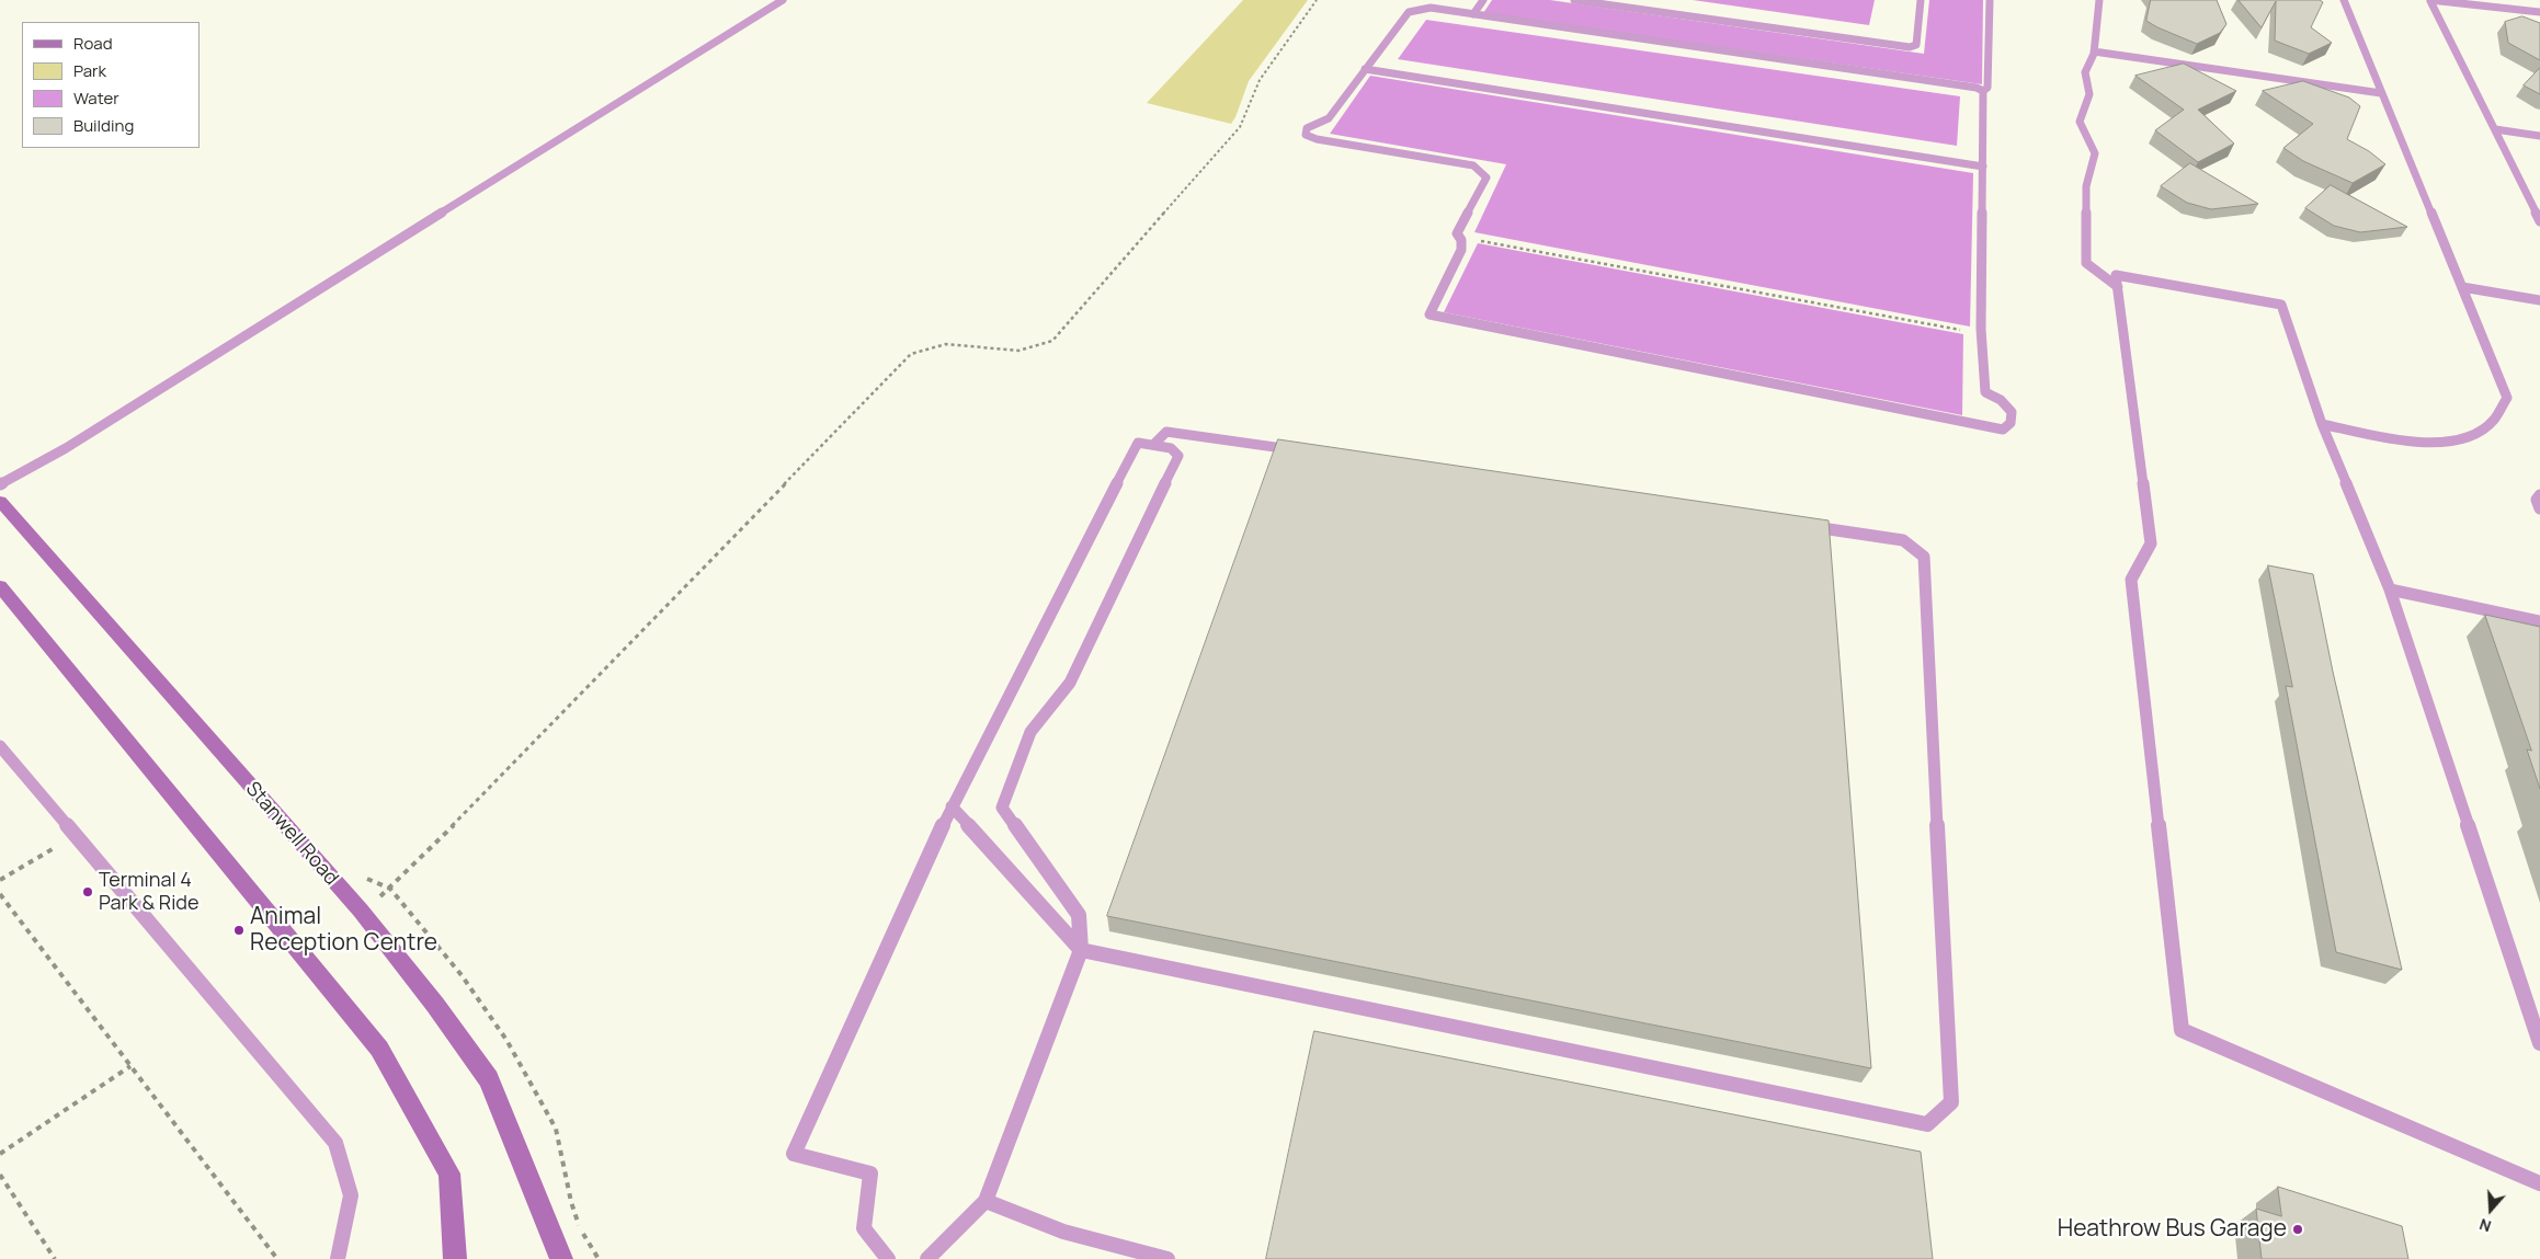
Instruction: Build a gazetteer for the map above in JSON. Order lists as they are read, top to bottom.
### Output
{
  "streets": {
    "street": ["Stanwell Road"]
  },
  "places": ["Terminal 4 Park & Ride", "Animal Reception Centre", "Heathrow Bus Garage"],
  "legend": [
    "Road",
    "Park",
    "Water",
    "Building"
  ],
  "north": "bottom"
}
